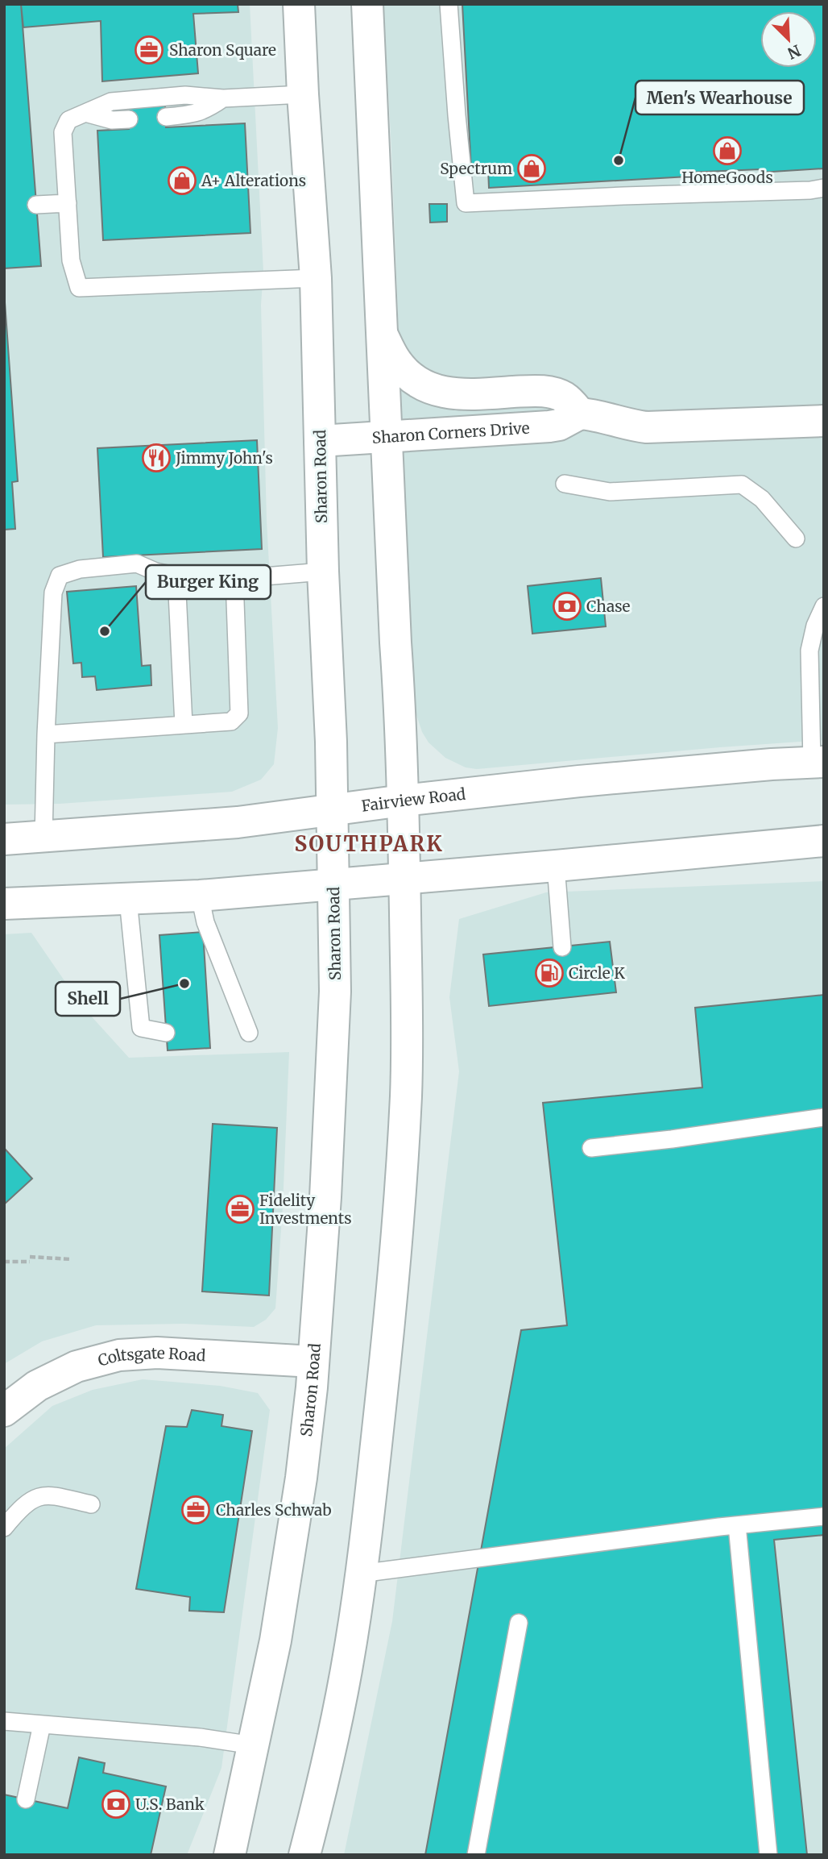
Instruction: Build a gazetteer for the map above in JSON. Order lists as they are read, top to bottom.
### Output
{
  "streets": {
    "main road": [
      "Sharon Corners Drive",
      "Sharon Road",
      "Fairview Road",
      "Coltsgate Road"
    ]
  },
  "crossings": [
    ["Sharon Corners Drive", "Sharon Road"],
    ["Sharon Road", "Fairview Road"],
    ["Sharon Road", "Coltsgate Road"]
  ],
  "districts": ["SOUTHPARK"],
  "places": {
    "office": ["Sharon Square", "Fidelity Investments", "Charles Schwab"],
    "shop": ["HomeGoods", "Spectrum", "A+ Alterations"],
    "other": ["Men's Wearhouse", "Burger King", "Shell"],
    "restaurant": ["Jimmy John's"],
    "bank": ["Chase", "U.S. Bank"],
    "fuel station": ["Circle K"]
  },
  "north": "bottom right"
}
